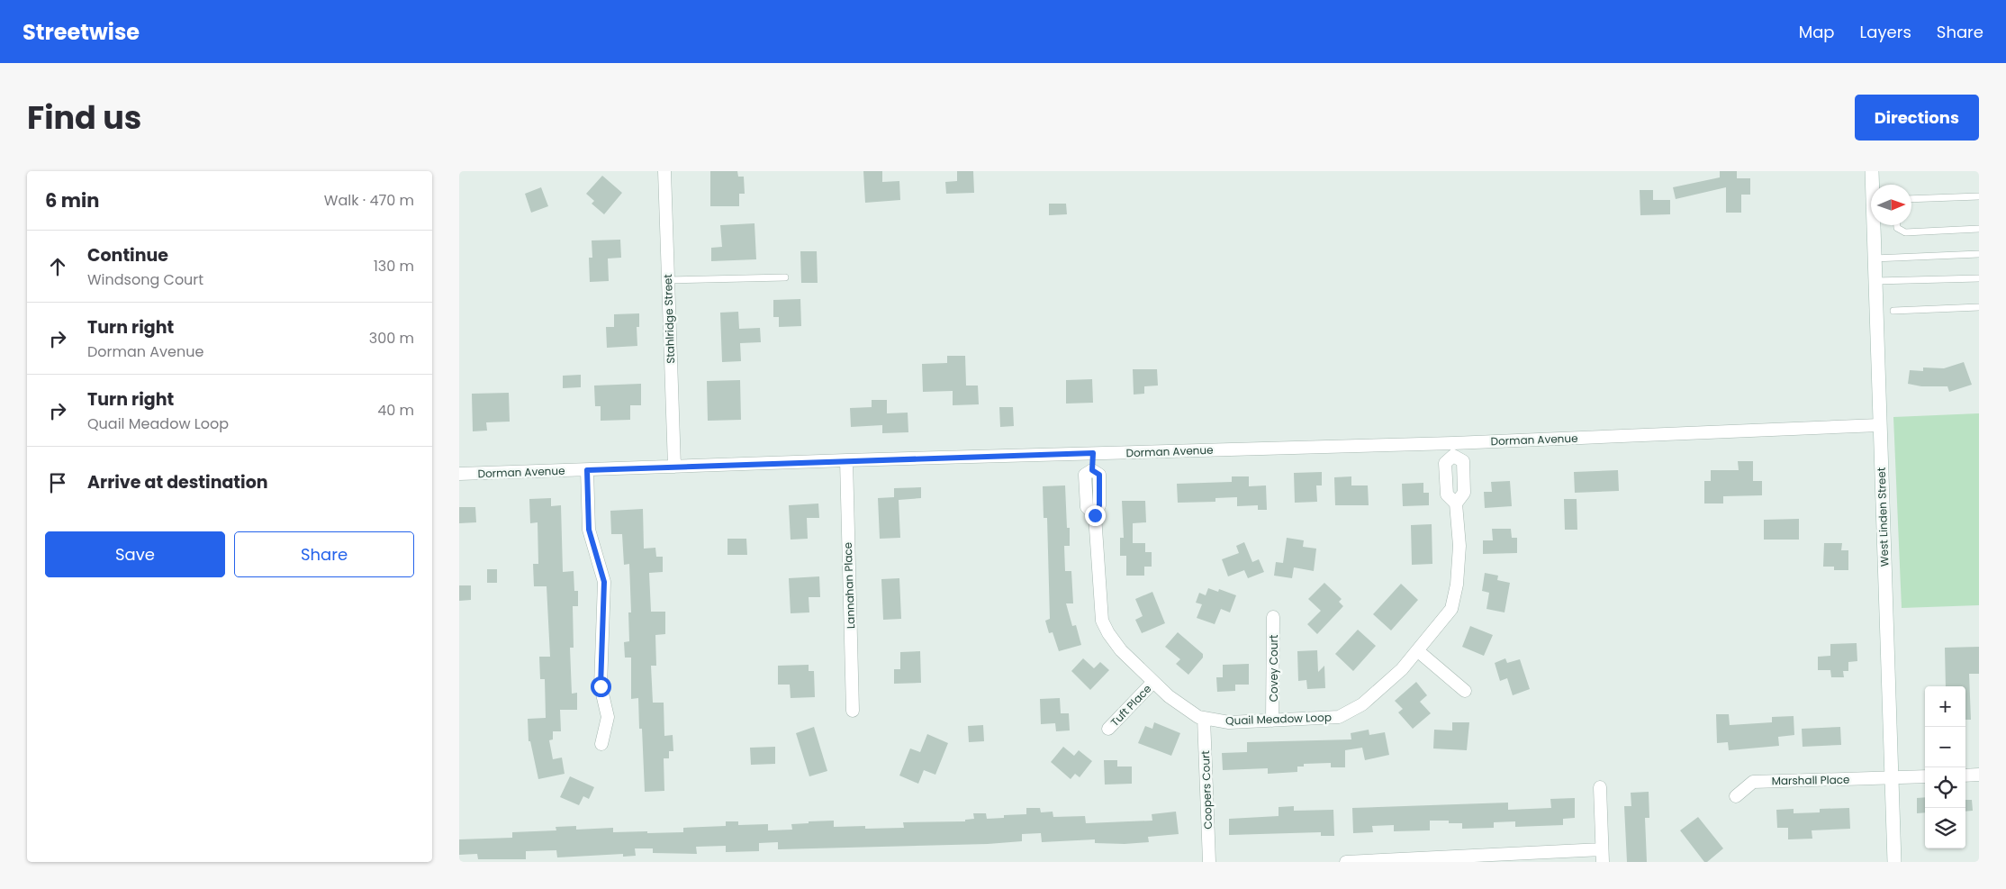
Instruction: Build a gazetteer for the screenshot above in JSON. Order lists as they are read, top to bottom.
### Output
{
  "streets": {
    "street": [
      "Stahlridge Street",
      "Dorman Avenue",
      "West Linden Street",
      "Lannahan Place",
      "Covey Court",
      "Tuft Place",
      "Quail Meadow Loop",
      "Marshall Place",
      "Coopers Court"
    ]
  },
  "crossings": [
    ["Stahlridge Street", "Dorman Avenue"],
    ["Dorman Avenue", "West Linden Street"],
    ["Dorman Avenue", "Lannahan Place"],
    ["Dorman Avenue", "Quail Meadow Loop"],
    ["West Linden Street", "Marshall Place"],
    ["Covey Court", "Quail Meadow Loop"],
    ["Tuft Place", "Quail Meadow Loop"],
    ["Quail Meadow Loop", "Coopers Court"]
  ],
  "north": "right",
  "page": {
    "header": "Streetwise",
    "nav": ["Map", "Layers", "Share"],
    "title": "Find us",
    "buttons": [
      "Directions",
      ["Save", "Share"]
    ],
    "heading": ["6 min", "Walk · 470 m"],
    "list": [
      ["Continue", "Windsong Court", "130 m"],
      ["Turn right", "Dorman Avenue", "300 m"],
      ["Turn right", "Quail Meadow Loop", "40 m"],
      "Arrive at destination"
    ],
    "map_buttons": ["+", "−"]
  }
}
